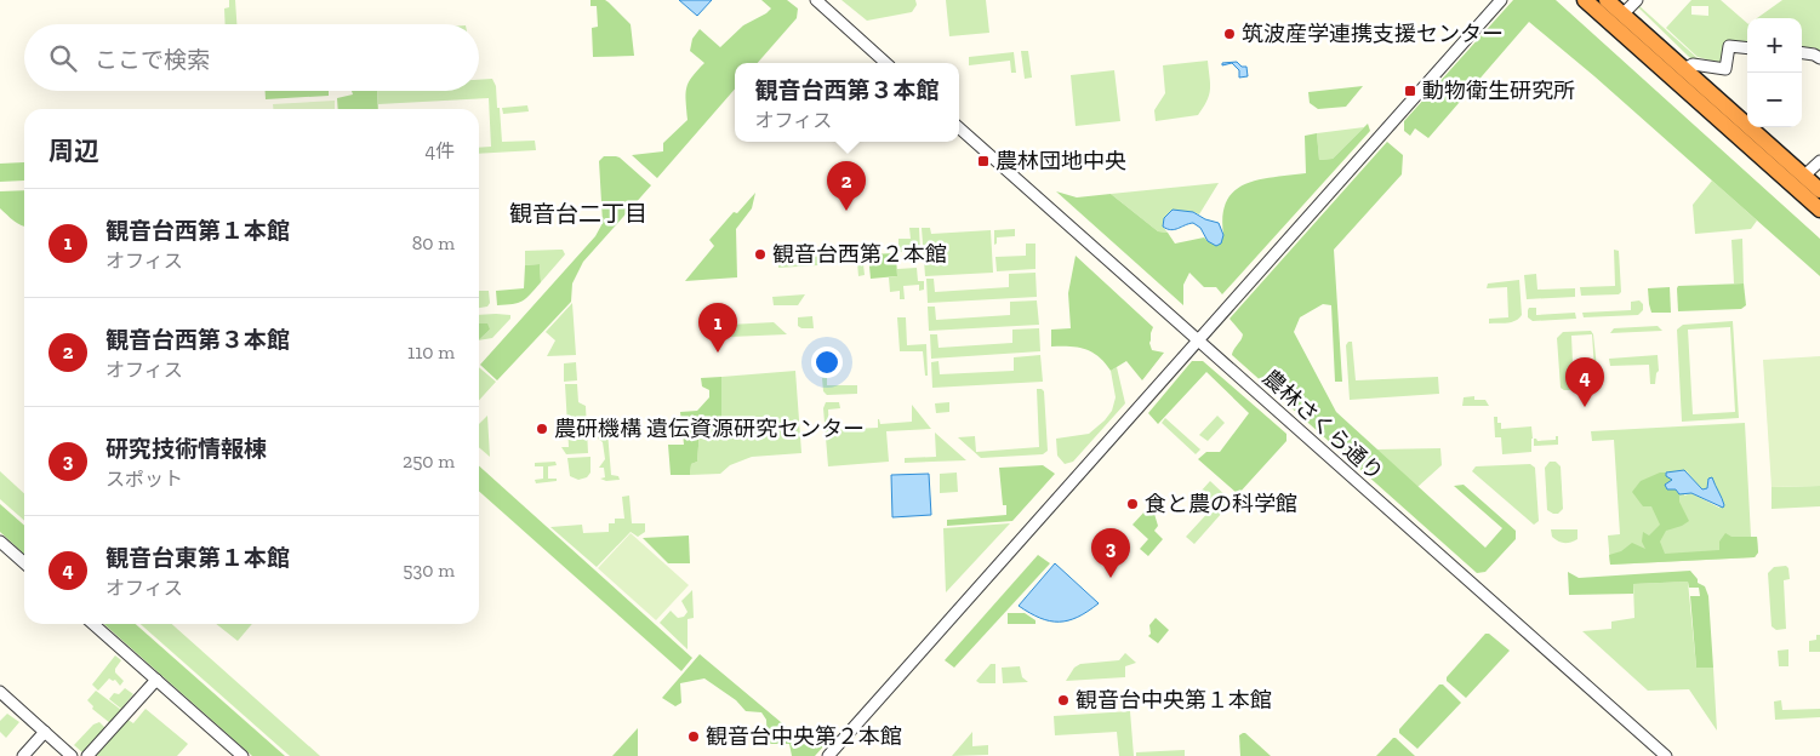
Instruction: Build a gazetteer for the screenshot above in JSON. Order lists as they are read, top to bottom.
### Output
{
  "streets": {
    "street": ["農林さくら通り"]
  },
  "districts": ["観音台二丁目"],
  "places": {
    "other": [
      "筑波産学連携支援センター",
      "観音台西第２本館",
      "農研機構 遺伝資源研究センター",
      "食と農の科学館",
      "観音台中央第１本館",
      "観音台中央第２本館"
    ],
    "transit": ["動物衛生研究所", "農林団地中央"]
  },
  "page": {
    "map_buttons": ["+", "−"],
    "search": "ここで検索",
    "popup": ["観音台西第３本館", "オフィス"],
    "heading": ["周辺", "4件"],
    "pins": [
      "2",
      "1",
      "4",
      "3"
    ],
    "list": [
      {
        "mark": "1",
        "name": "観音台西第１本館",
        "note": "オフィス",
        "value": "80 m"
      },
      {
        "mark": "2",
        "name": "観音台西第３本館",
        "note": "オフィス",
        "value": "110 m"
      },
      {
        "mark": "3",
        "name": "研究技術情報棟",
        "note": "スポット",
        "value": "250 m"
      },
      {
        "mark": "4",
        "name": "観音台東第１本館",
        "note": "オフィス",
        "value": "530 m"
      }
    ]
  }
}
